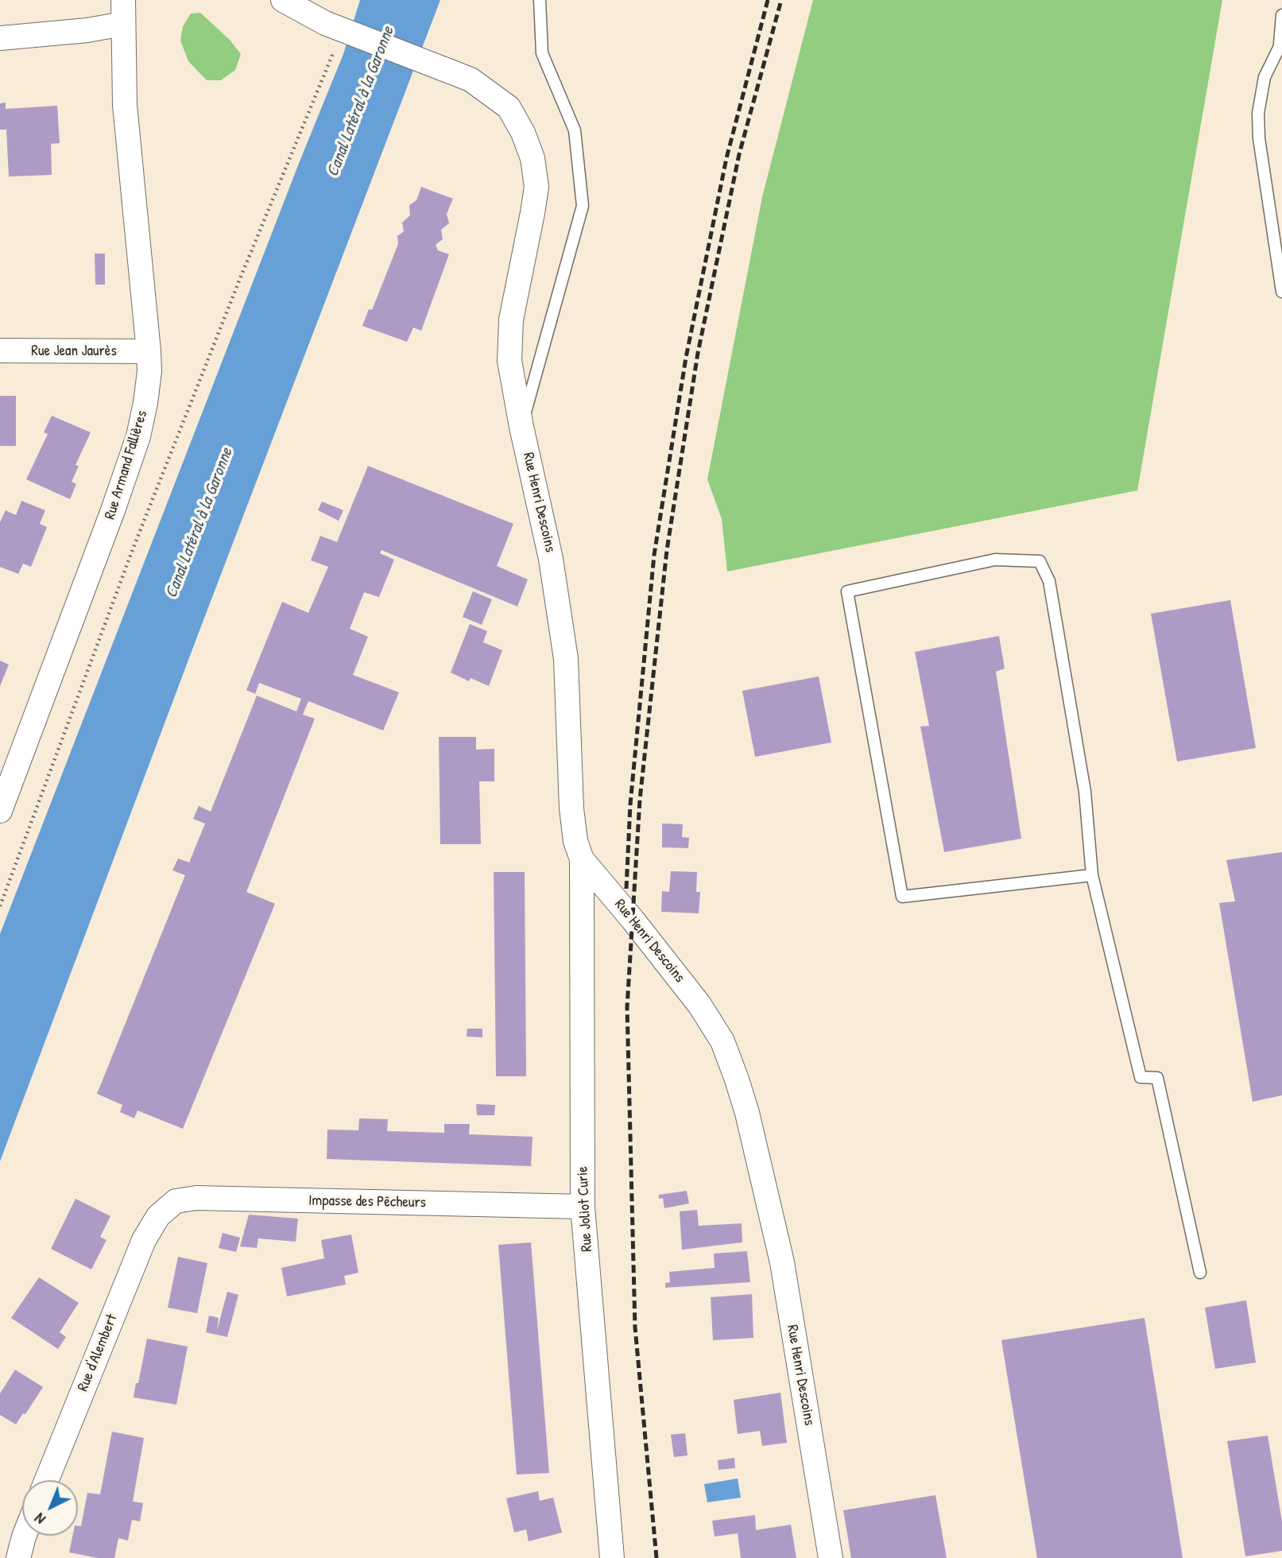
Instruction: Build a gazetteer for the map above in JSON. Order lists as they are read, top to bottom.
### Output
{
  "streets": {
    "street": [
      "Rue Jean Jaurès",
      "Rue Armand Fallières",
      "Rue Henri Descoins",
      "Impasse des Pêcheurs",
      "Rue Joliot Curie",
      "Rue d'Alembert"
    ]
  },
  "crossings": [
    ["Rue Jean Jaurès", "Rue Armand Fallières"],
    ["Rue Henri Descoins", "Rue Joliot Curie"],
    ["Impasse des Pêcheurs", "Rue Joliot Curie"],
    ["Impasse des Pêcheurs", "Rue d'Alembert"]
  ],
  "water": ["Canal Latéral à la Garonne"],
  "north": "bottom left"
}
